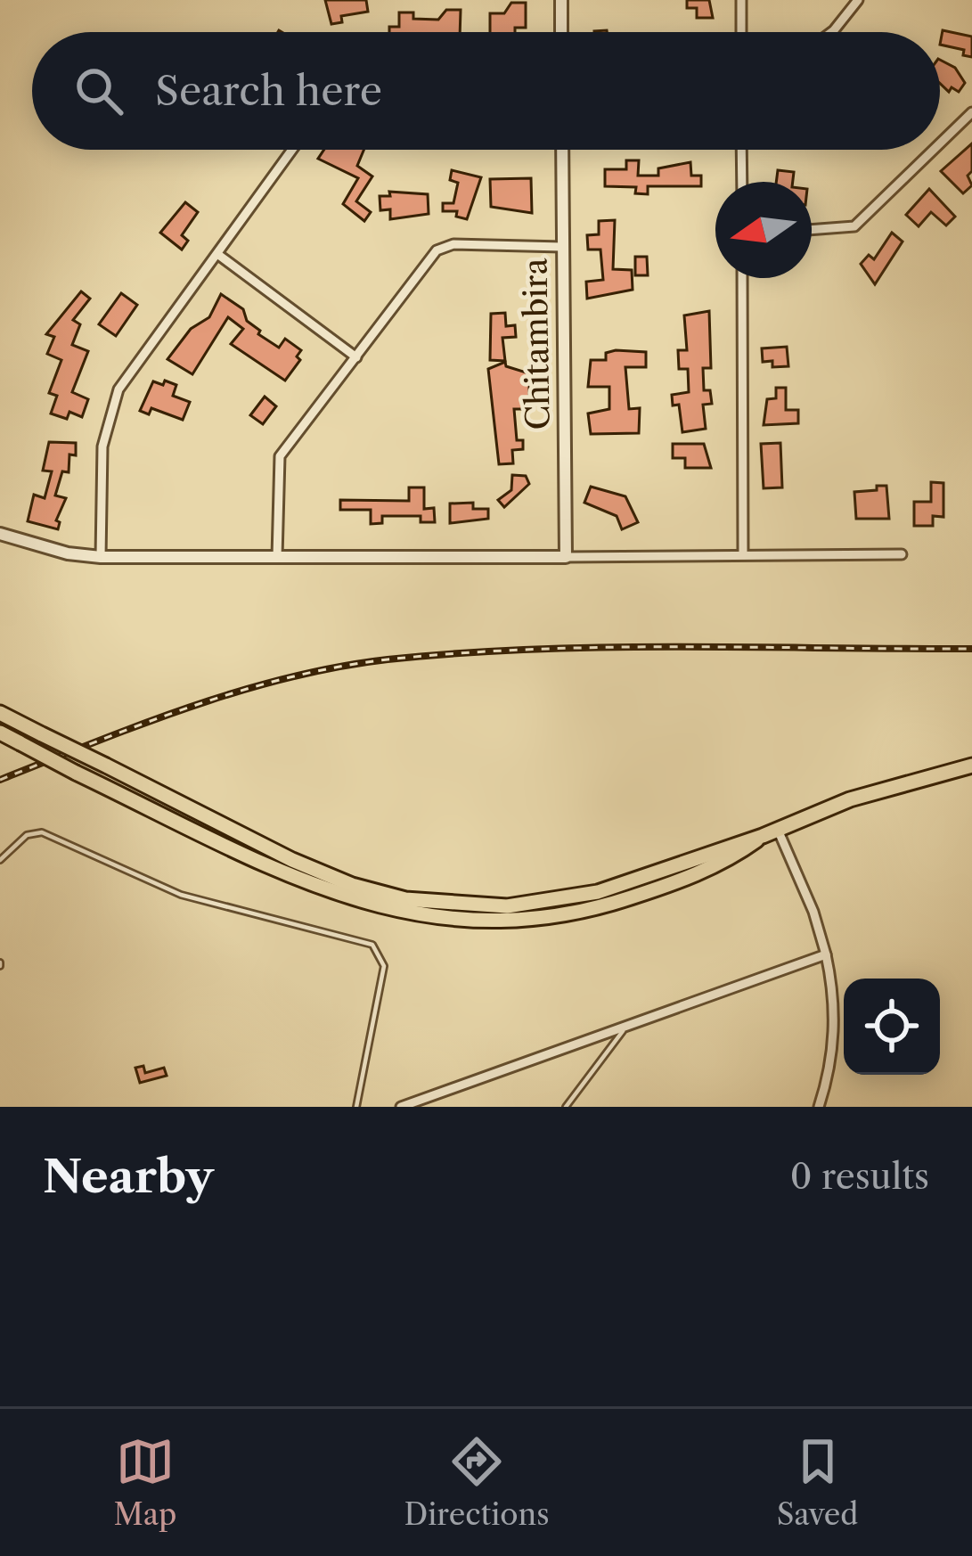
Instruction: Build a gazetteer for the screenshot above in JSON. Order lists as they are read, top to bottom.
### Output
{
  "streets": {
    "street": ["Chitambira"]
  },
  "north": "left",
  "page": {
    "search": "Search here",
    "heading": ["Nearby", "0 results"],
    "nav": ["Map", "Directions", "Saved"]
  }
}
